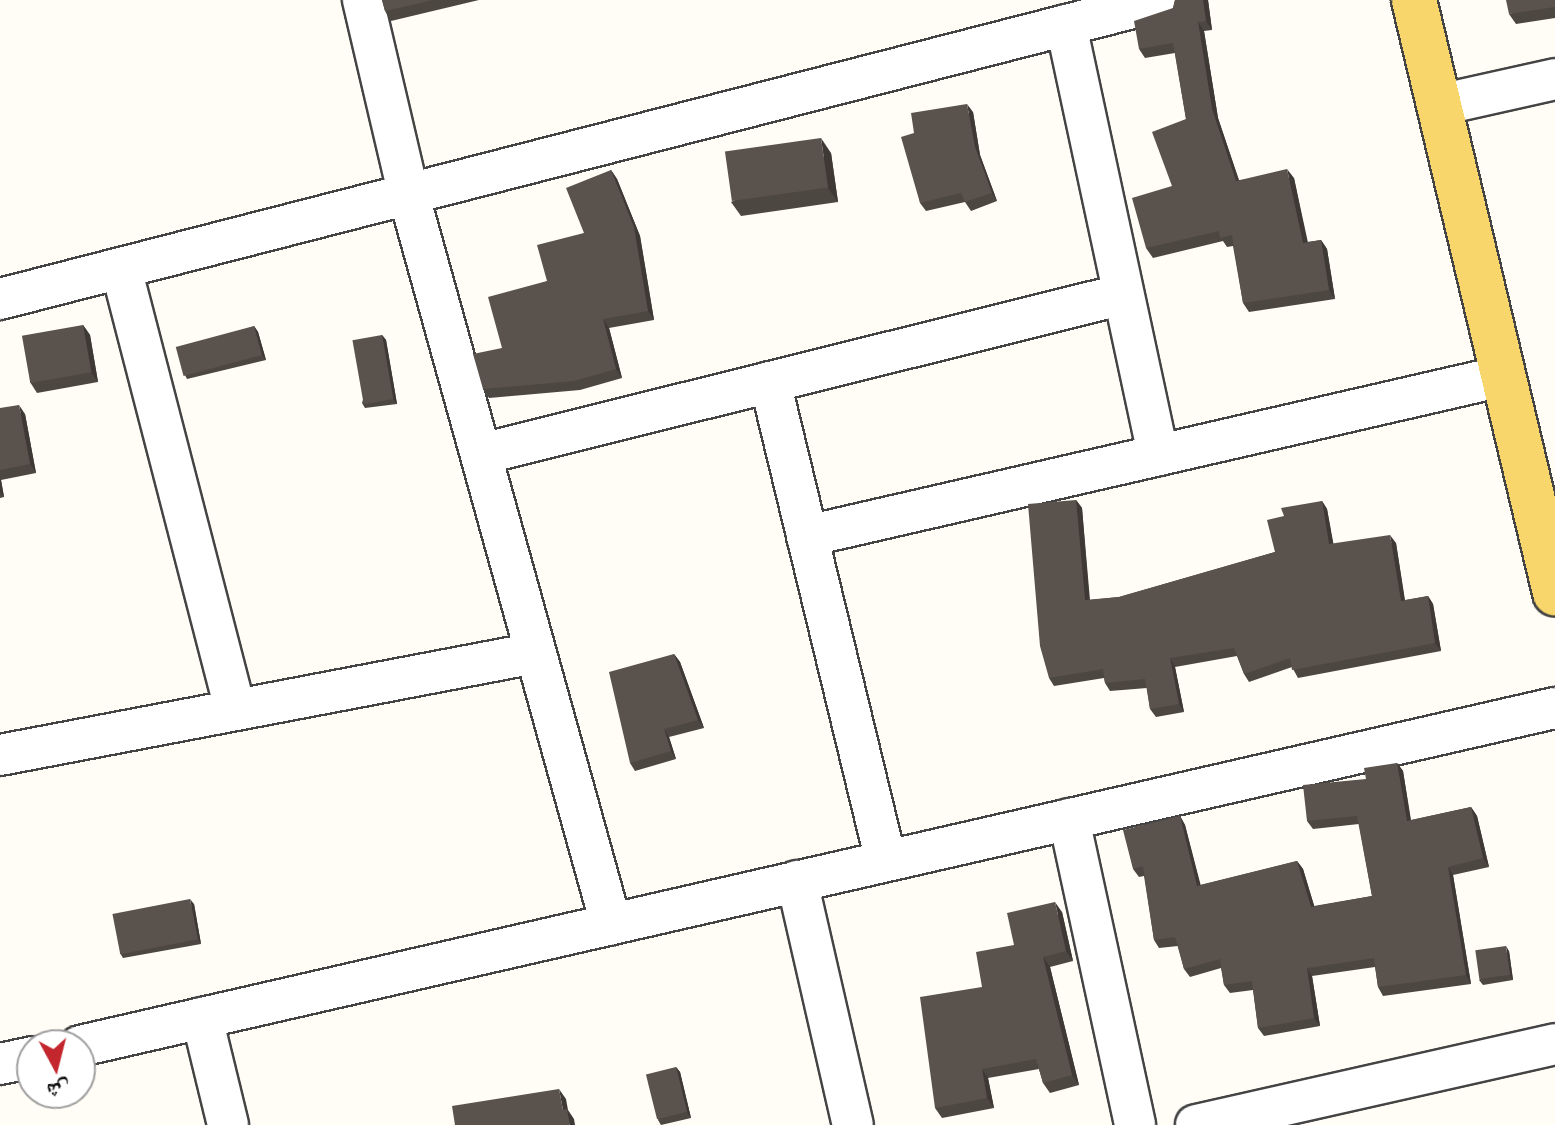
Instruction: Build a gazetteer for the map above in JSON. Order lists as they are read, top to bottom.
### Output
{
  "north": "bottom"
}
